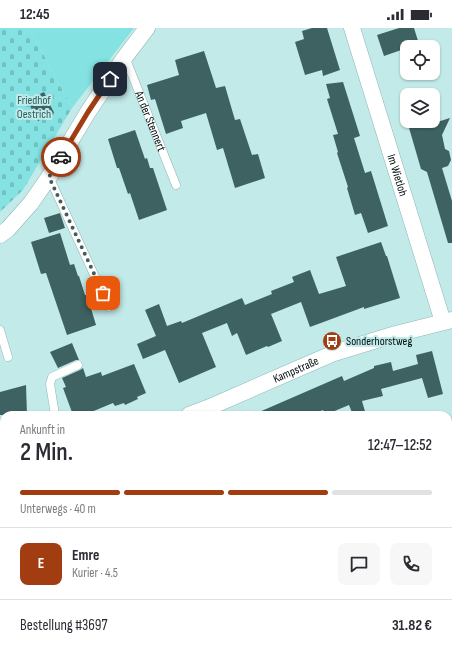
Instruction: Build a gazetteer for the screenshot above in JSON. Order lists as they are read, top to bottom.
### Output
{
  "streets": {
    "street": ["Im Wietloh", "Kampstraße"],
    "lane": ["An der Stennert"]
  },
  "crossings": [
    ["Im Wietloh", "Kampstraße"]
  ],
  "parks": ["Friedhof Oestrich"],
  "places": {
    "bus stop": ["Sonderhorstweg"]
  },
  "page": {
    "status": "12:45",
    "heading": ["2 Min.", "Ankunft in", "12:47–12:52"],
    "panel": [
      "Emre",
      "Kurier · 4.5",
      "Bestellung #3697",
      "31.82 €"
    ],
    "bar": "Unterwegs · 40 m",
    "round": "E"
  }
}
